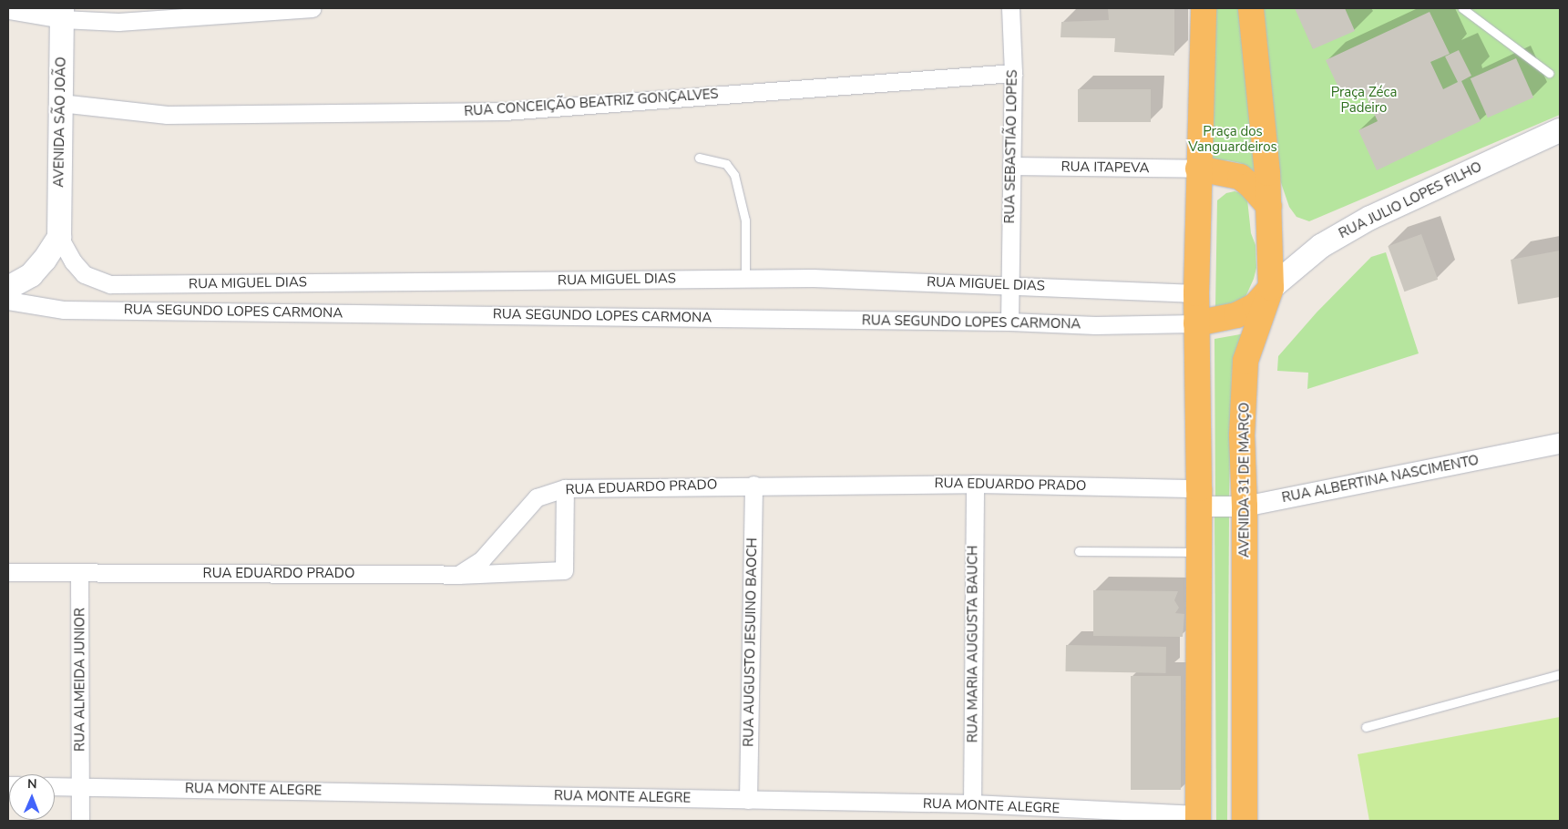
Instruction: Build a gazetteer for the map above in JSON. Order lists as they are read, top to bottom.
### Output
{
  "streets": {
    "highway": ["AVENIDA 31 DE MARÇO"],
    "main road": ["AVENIDA SÃO JOÃO", "RUA JULIO LOPES FILHO"],
    "street": [
      "RUA CONCEIÇÃO BEATRIZ GONÇALVES",
      "RUA SEBASTIÃO LOPES",
      "RUA ITAPEVA",
      "RUA MIGUEL DIAS",
      "RUA SEGUNDO LOPES CARMONA",
      "RUA ALBERTINA NASCIMENTO",
      "RUA EDUARDO PRADO",
      "RUA AUGUSTO JESUINO BAOCH",
      "RUA MARIA AUGUSTA BAUCH",
      "RUA ALMEIDA JUNIOR",
      "RUA MONTE ALEGRE"
    ]
  },
  "crossings": [
    ["RUA CONCEIÇÃO BEATRIZ GONÇALVES", "AVENIDA SÃO JOÃO"],
    ["RUA CONCEIÇÃO BEATRIZ GONÇALVES", "RUA SEBASTIÃO LOPES"],
    ["AVENIDA SÃO JOÃO", "RUA MIGUEL DIAS"],
    ["RUA SEBASTIÃO LOPES", "RUA ITAPEVA"],
    ["RUA SEBASTIÃO LOPES", "RUA MIGUEL DIAS"],
    ["RUA SEBASTIÃO LOPES", "RUA SEGUNDO LOPES CARMONA"],
    ["RUA JULIO LOPES FILHO", "AVENIDA 31 DE MARÇO"],
    ["RUA ALBERTINA NASCIMENTO", "AVENIDA 31 DE MARÇO"],
    ["RUA ALBERTINA NASCIMENTO", "RUA EDUARDO PRADO"],
    ["RUA EDUARDO PRADO", "RUA AUGUSTO JESUINO BAOCH"],
    ["RUA EDUARDO PRADO", "RUA MARIA AUGUSTA BAUCH"],
    ["RUA EDUARDO PRADO", "RUA ALMEIDA JUNIOR"],
    ["RUA AUGUSTO JESUINO BAOCH", "RUA MONTE ALEGRE"],
    ["RUA MARIA AUGUSTA BAUCH", "RUA MONTE ALEGRE"],
    ["RUA ALMEIDA JUNIOR", "RUA MONTE ALEGRE"]
  ],
  "parks": ["Praça Zéca Padeiro", "Praça dos Vanguardeiros"],
  "north": "top"
}
